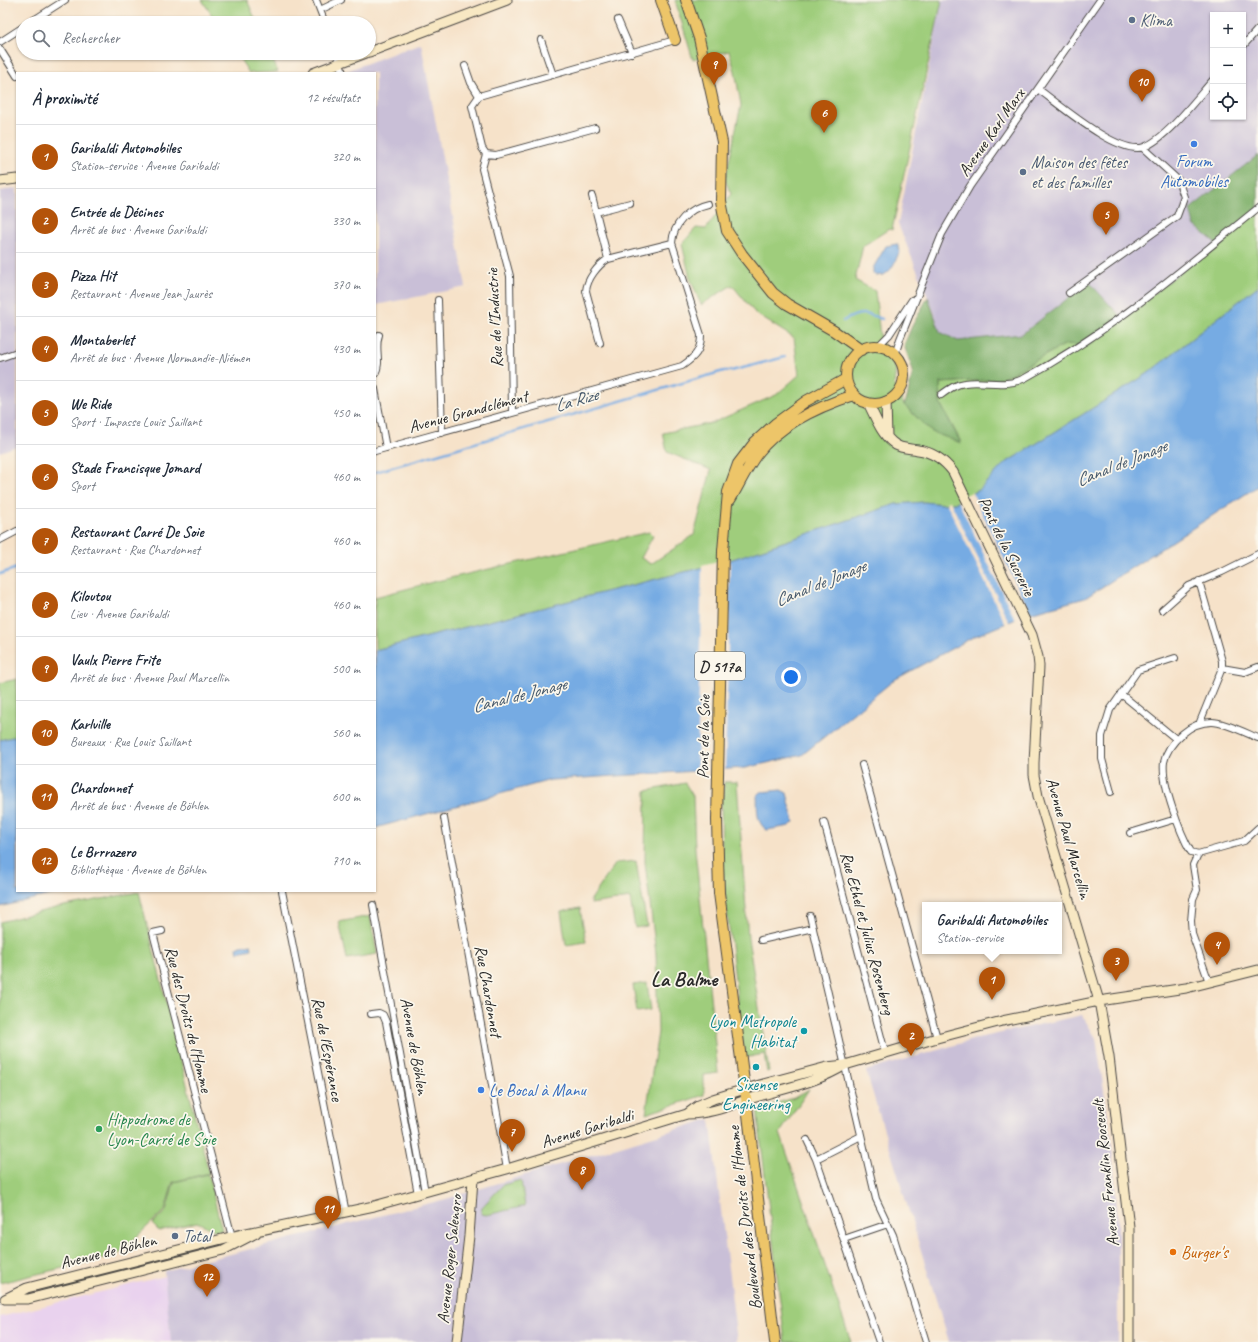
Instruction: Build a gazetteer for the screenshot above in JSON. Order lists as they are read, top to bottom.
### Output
{
  "streets": {
    "main road": [
      "Pont de la Sucrerie",
      "D 517a",
      "Pont de la Soie",
      "Avenue Paul Marcellin",
      "Avenue de Böhlen",
      "Avenue Garibaldi",
      "Avenue Franklin Roosevelt",
      "Boulevard des Droits de l'Homme",
      "Avenue Roger Salengro"
    ],
    "street": [
      "Avenue Karl Marx",
      "Rue de l'Industrie",
      "Avenue Grandclément",
      "Rue Ethel et Julius Rosenberg",
      "Rue Chardonnet",
      "Rue des Droits de l'Homme",
      "Rue de l'Espérance"
    ]
  },
  "crossings": [
    ["Avenue Karl Marx", "D 517a"],
    ["Rue de l'Industrie", "Avenue Grandclément"],
    ["Pont de la Sucrerie", "Avenue Paul Marcellin"],
    ["D 517a", "Pont de la Soie"],
    ["Pont de la Soie", "Avenue Garibaldi"],
    ["Pont de la Soie", "Boulevard des Droits de l'Homme"],
    ["Avenue Paul Marcellin", "Avenue Garibaldi"],
    ["Avenue Paul Marcellin", "Avenue Franklin Roosevelt"],
    ["Rue Ethel et Julius Rosenberg", "Avenue Garibaldi"],
    ["Rue Chardonnet", "Avenue Garibaldi"],
    ["Rue des Droits de l'Homme", "Avenue de Böhlen"],
    ["Avenue de Böhlen", "Rue de l'Espérance"],
    ["Avenue de Böhlen", "Avenue Garibaldi"],
    ["Avenue de Böhlen", "Avenue Roger Salengro"],
    ["Avenue Garibaldi", "Avenue Franklin Roosevelt"],
    ["Avenue Garibaldi", "Boulevard des Droits de l'Homme"],
    ["Avenue Garibaldi", "Avenue Roger Salengro"]
  ],
  "districts": ["La Balme"],
  "water": ["La Rize", "Canal de Jonage"],
  "places": [
    "Klima",
    "Forum Automobiles",
    "Maison des fêtes et des familles",
    "Lyon Metropole Habitat",
    "Sixense Engineering",
    "Le Bocal à Manu",
    "Hippodrome de Lyon-Carré de Soie",
    "Total",
    "Burger's"
  ],
  "page": {
    "map_buttons": ["+", "−"],
    "search": "Rechercher",
    "pins": [
      "9",
      "10",
      "6",
      "5",
      "4",
      "3",
      "1",
      "2",
      "7",
      "8",
      "11",
      "12"
    ],
    "heading": ["À proximité", "12 résultats"],
    "list": [
      {
        "mark": "1",
        "name": "Garibaldi Automobiles",
        "note": "Station-service · Avenue Garibaldi",
        "value": "320 m"
      },
      {
        "mark": "2",
        "name": "Entrée de Décines",
        "note": "Arrêt de bus · Avenue Garibaldi",
        "value": "330 m"
      },
      {
        "mark": "3",
        "name": "Pizza Hit",
        "note": "Restaurant · Avenue Jean Jaurès",
        "value": "370 m"
      },
      {
        "mark": "4",
        "name": "Montaberlet",
        "note": "Arrêt de bus · Avenue Normandie-Niémen",
        "value": "430 m"
      },
      {
        "mark": "5",
        "name": "We Ride",
        "note": "Sport · Impasse Louis Saillant",
        "value": "450 m"
      },
      {
        "mark": "6",
        "name": "Stade Francisque Jomard",
        "note": "Sport",
        "value": "460 m"
      },
      {
        "mark": "7",
        "name": "Restaurant Carré De Soie",
        "note": "Restaurant · Rue Chardonnet",
        "value": "460 m"
      },
      {
        "mark": "8",
        "name": "Kiloutou",
        "note": "Lieu · Avenue Garibaldi",
        "value": "460 m"
      },
      {
        "mark": "9",
        "name": "Vaulx Pierre Frite",
        "note": "Arrêt de bus · Avenue Paul Marcellin",
        "value": "500 m"
      },
      {
        "mark": "10",
        "name": "Karlville",
        "note": "Bureaux · Rue Louis Saillant",
        "value": "560 m"
      },
      {
        "mark": "11",
        "name": "Chardonnet",
        "note": "Arrêt de bus · Avenue de Böhlen",
        "value": "600 m"
      },
      {
        "mark": "12",
        "name": "Le Brrrazero",
        "note": "Bibliothèque · Avenue de Böhlen",
        "value": "710 m"
      }
    ],
    "popup": ["Garibaldi Automobiles", "Station-service"]
  }
}
